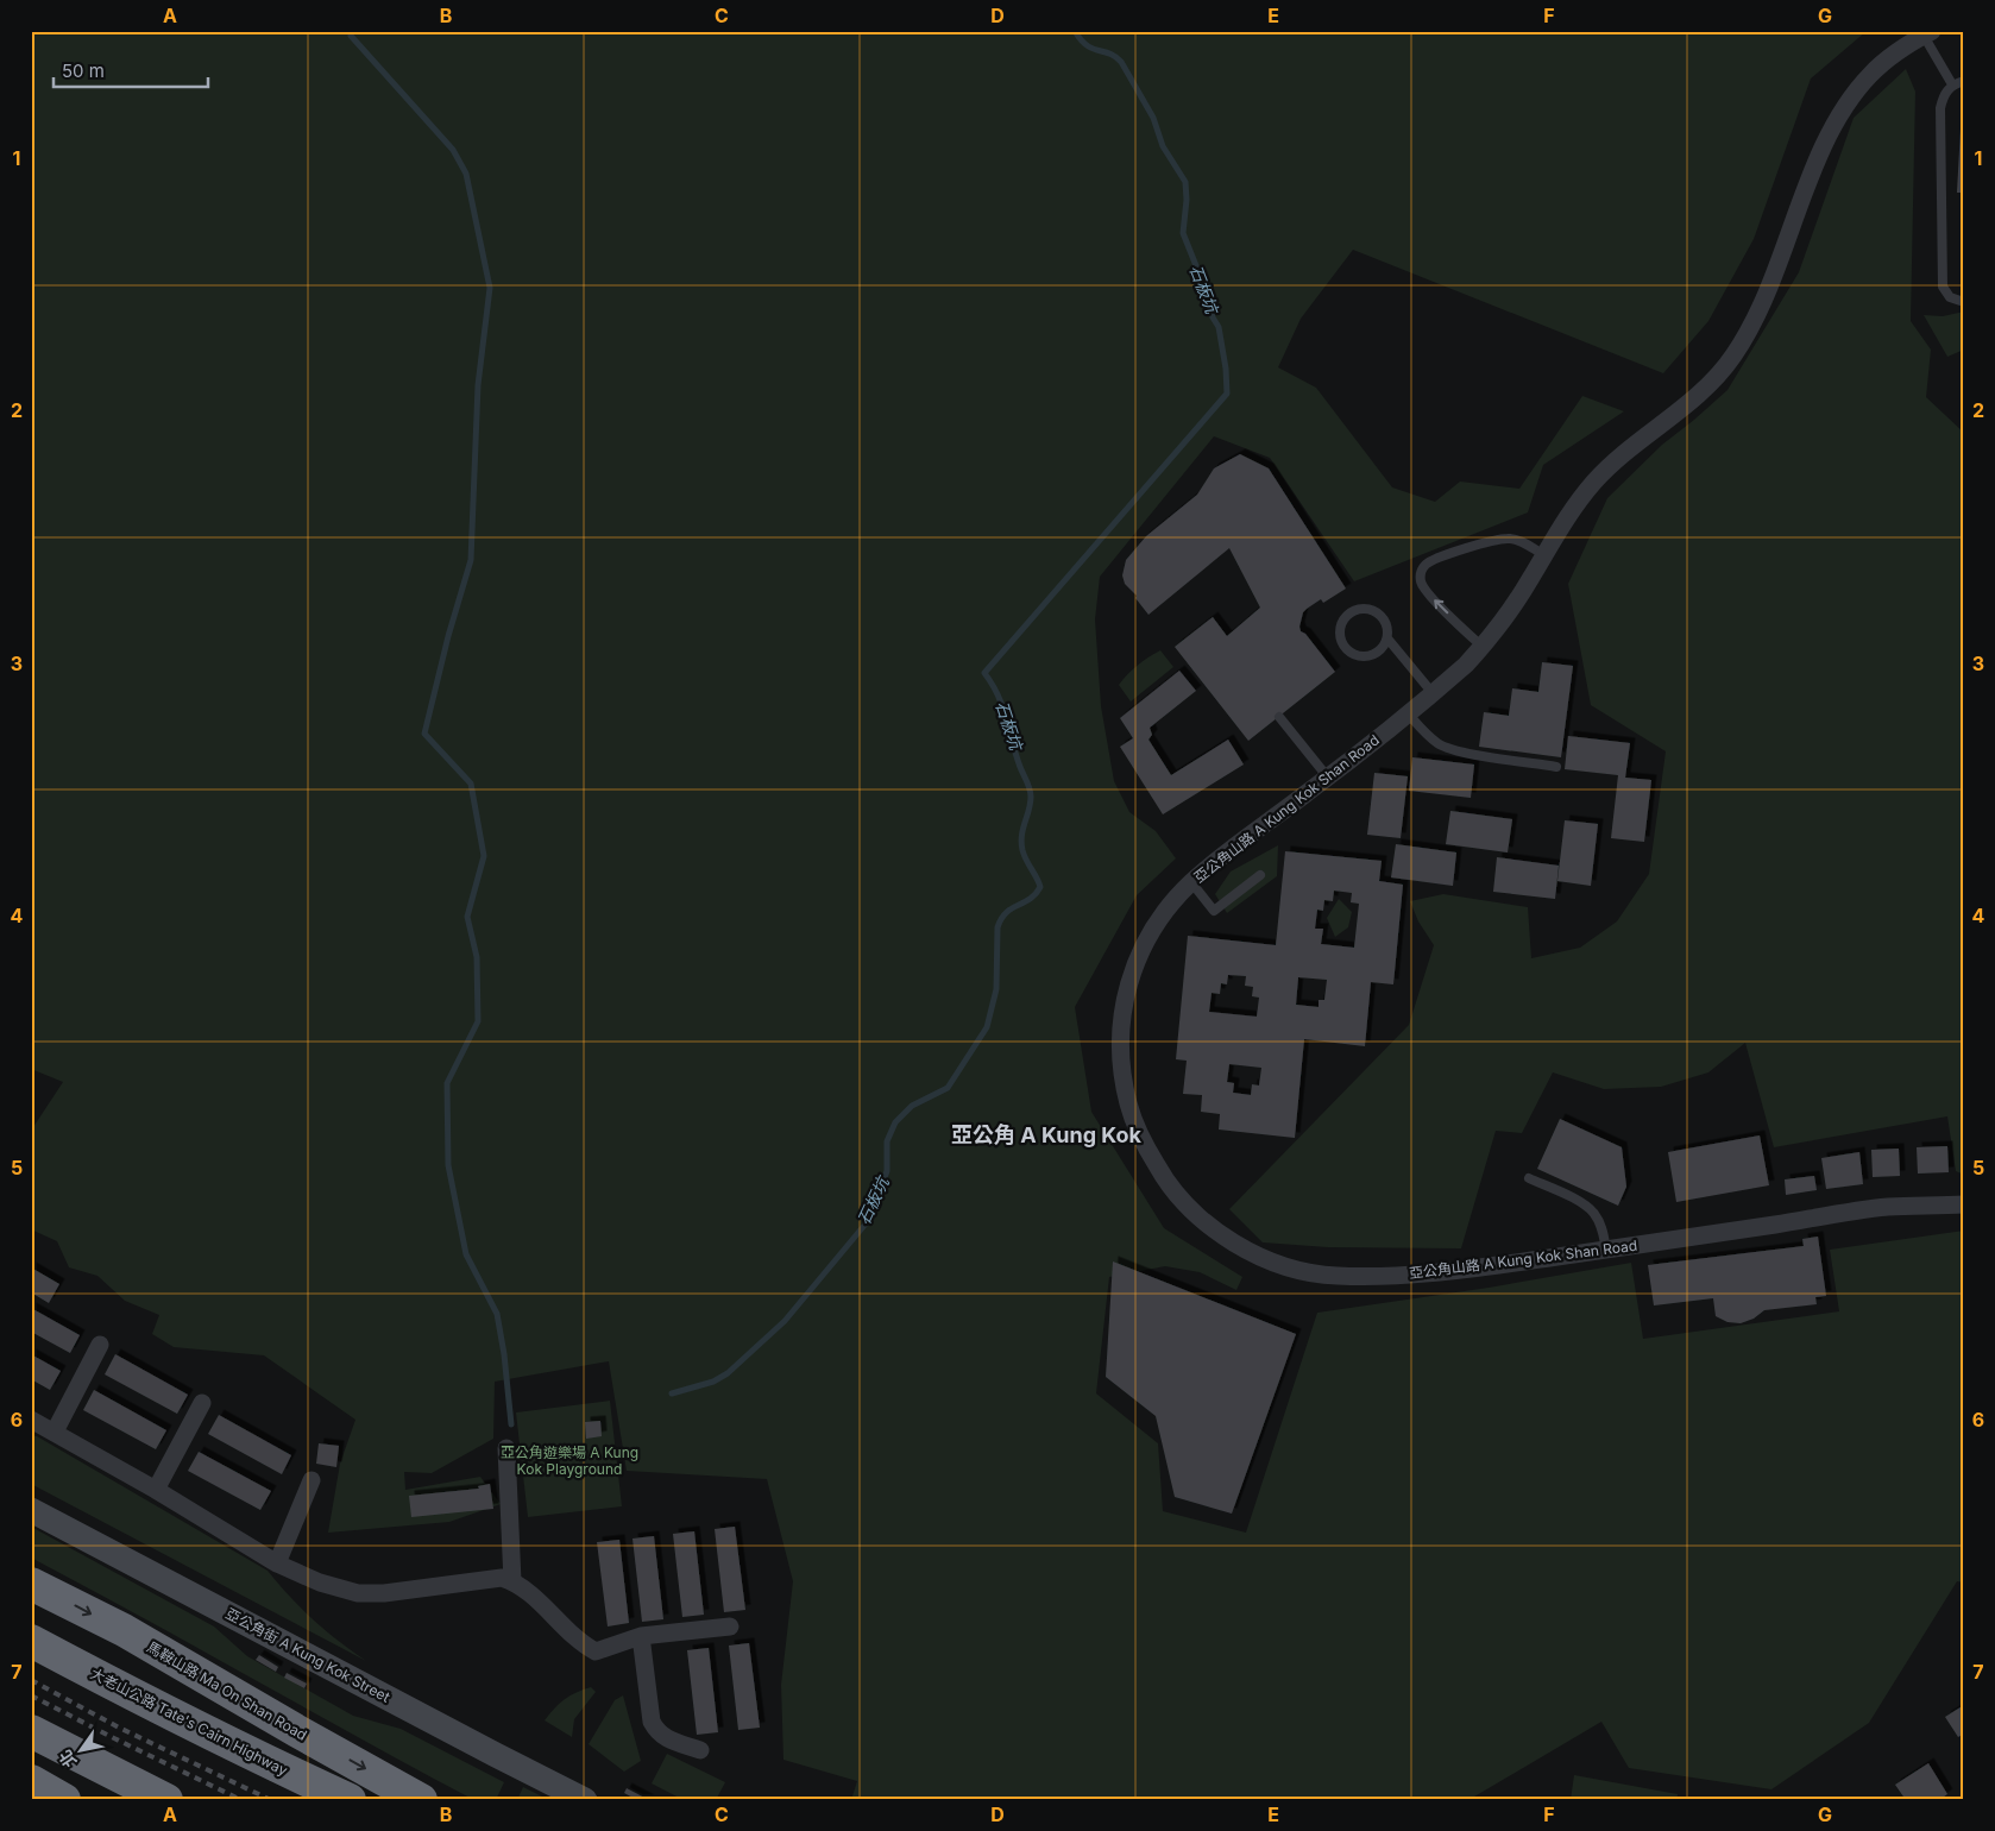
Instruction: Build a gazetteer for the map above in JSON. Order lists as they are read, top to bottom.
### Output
{
  "streets": {
    "highway": ["馬鞍山路 Ma On Shan Road", "大老山公路 Tate's Cairn Highway"],
    "main road": ["亞公角街 A Kung Kok Street"],
    "street": ["亞公角山路 A Kung Kok Shan Road"]
  },
  "districts": ["亞公角 A Kung Kok"],
  "water": ["石板坑"],
  "parks": ["亞公角遊樂場 A Kung Kok Playground"],
  "scale_bar": "50 m",
  "north": "bottom left",
  "grid": {
    "columns": [
      "A",
      "B",
      "C",
      "D",
      "E",
      "F",
      "G"
    ],
    "rows": [
      "1",
      "2",
      "3",
      "4",
      "5",
      "6",
      "7"
    ]
  }
}
